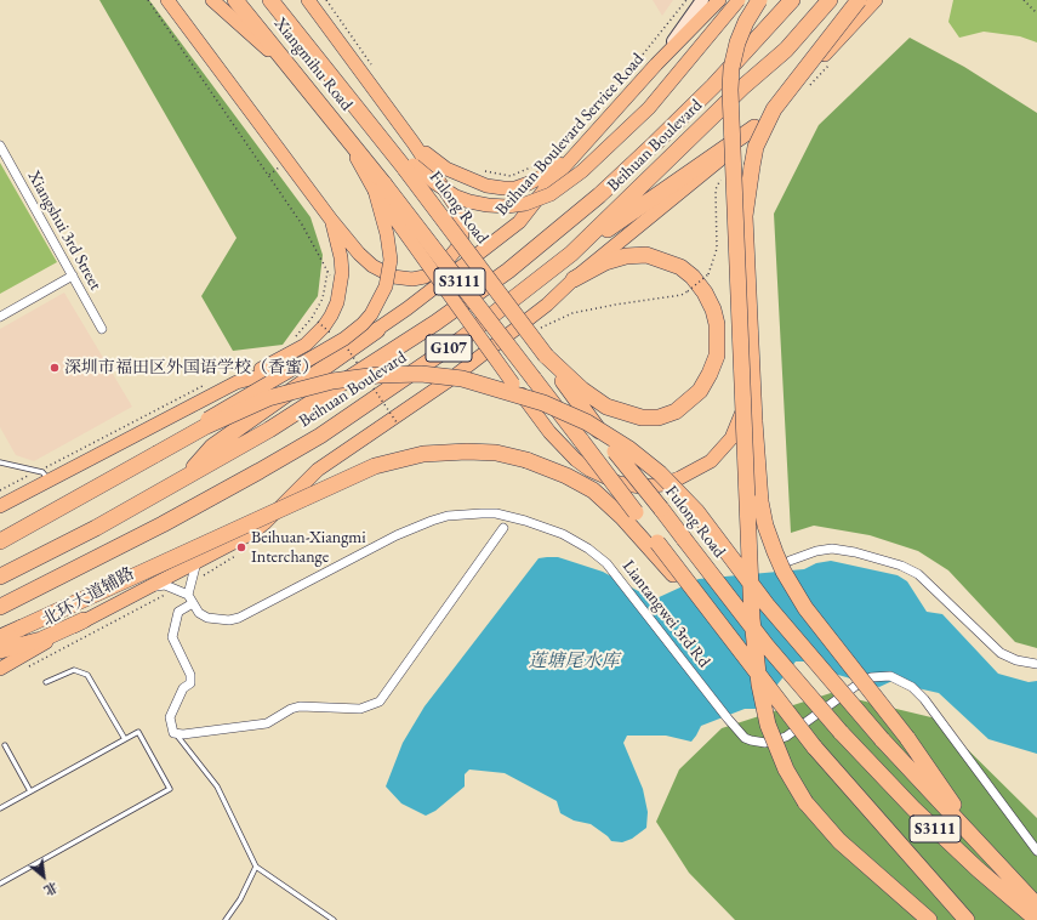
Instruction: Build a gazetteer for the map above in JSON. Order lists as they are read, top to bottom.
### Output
{
  "streets": {
    "highway": [
      "Xiangmihu Road",
      "Beihuan Boulevard",
      "Fulong Road",
      "S3111",
      "G107"
    ],
    "main road": ["Beihuan Boulevard Service Road", "北环大道辅路"],
    "street": ["Xiangshui 3rd Street", "Liantangwei 3rd Rd"]
  },
  "crossings": [
    ["Xiangmihu Road", "Fulong Road"],
    ["Xiangmihu Road", "S3111"]
  ],
  "water": ["莲塘尾水库"],
  "places": ["深圳市福田区外国语学校（香蜜）", "Beihuan-Xiangmi Interchange"],
  "north": "bottom right"
}
